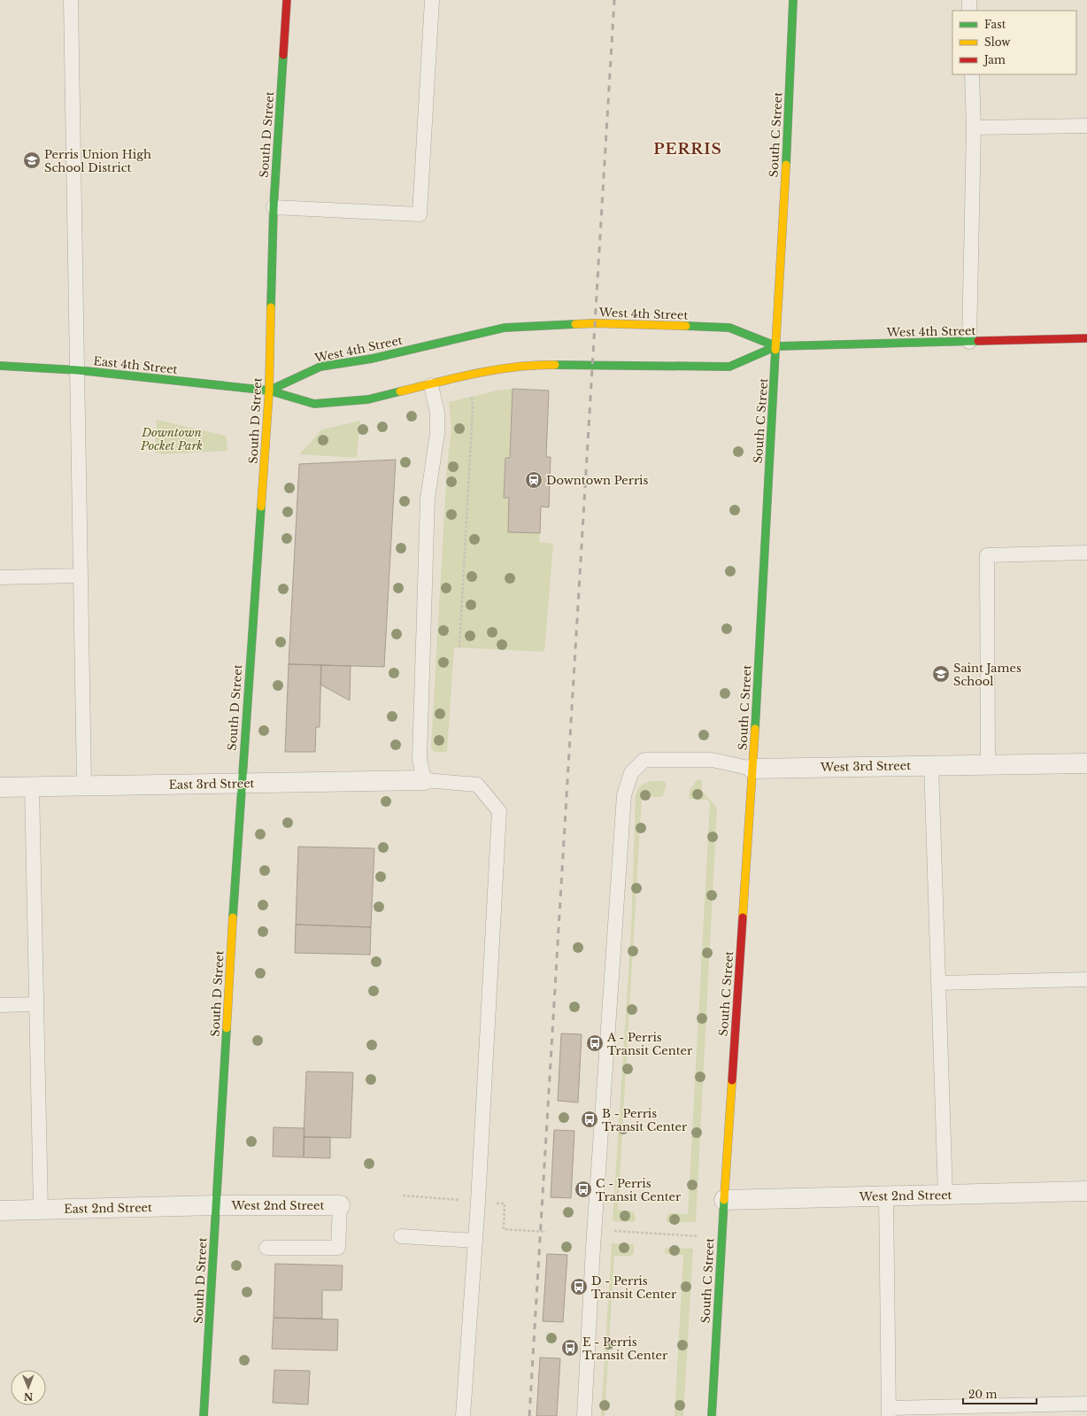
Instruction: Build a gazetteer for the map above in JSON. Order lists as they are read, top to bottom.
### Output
{
  "streets": {
    "main road": [
      "South D Street",
      "South C Street",
      "West 4th Street",
      "East 4th Street"
    ],
    "street": [
      "West 3rd Street",
      "East 3rd Street",
      "West 2nd Street",
      "East 2nd Street"
    ]
  },
  "crossings": [
    ["South D Street", "West 4th Street"],
    ["South D Street", "East 4th Street"],
    ["South D Street", "East 3rd Street"],
    ["South D Street", "West 2nd Street"],
    ["South D Street", "East 2nd Street"],
    ["South C Street", "West 4th Street"],
    ["South C Street", "West 3rd Street"],
    ["South C Street", "West 2nd Street"],
    ["West 4th Street", "East 4th Street"],
    ["West 2nd Street", "East 2nd Street"]
  ],
  "districts": ["PERRIS"],
  "parks": ["Downtown Pocket Park"],
  "places": {
    "school or university": ["Perris Union High School District", "Saint James School"],
    "station": ["Downtown Perris"],
    "bus stop": [
      "A - Perris Transit Center",
      "B - Perris Transit Center",
      "C - Perris Transit Center",
      "D - Perris Transit Center",
      "E - Perris Transit Center"
    ]
  },
  "legend": ["Fast", "Slow", "Jam"],
  "scale_bar": "20 m",
  "north": "bottom"
}
